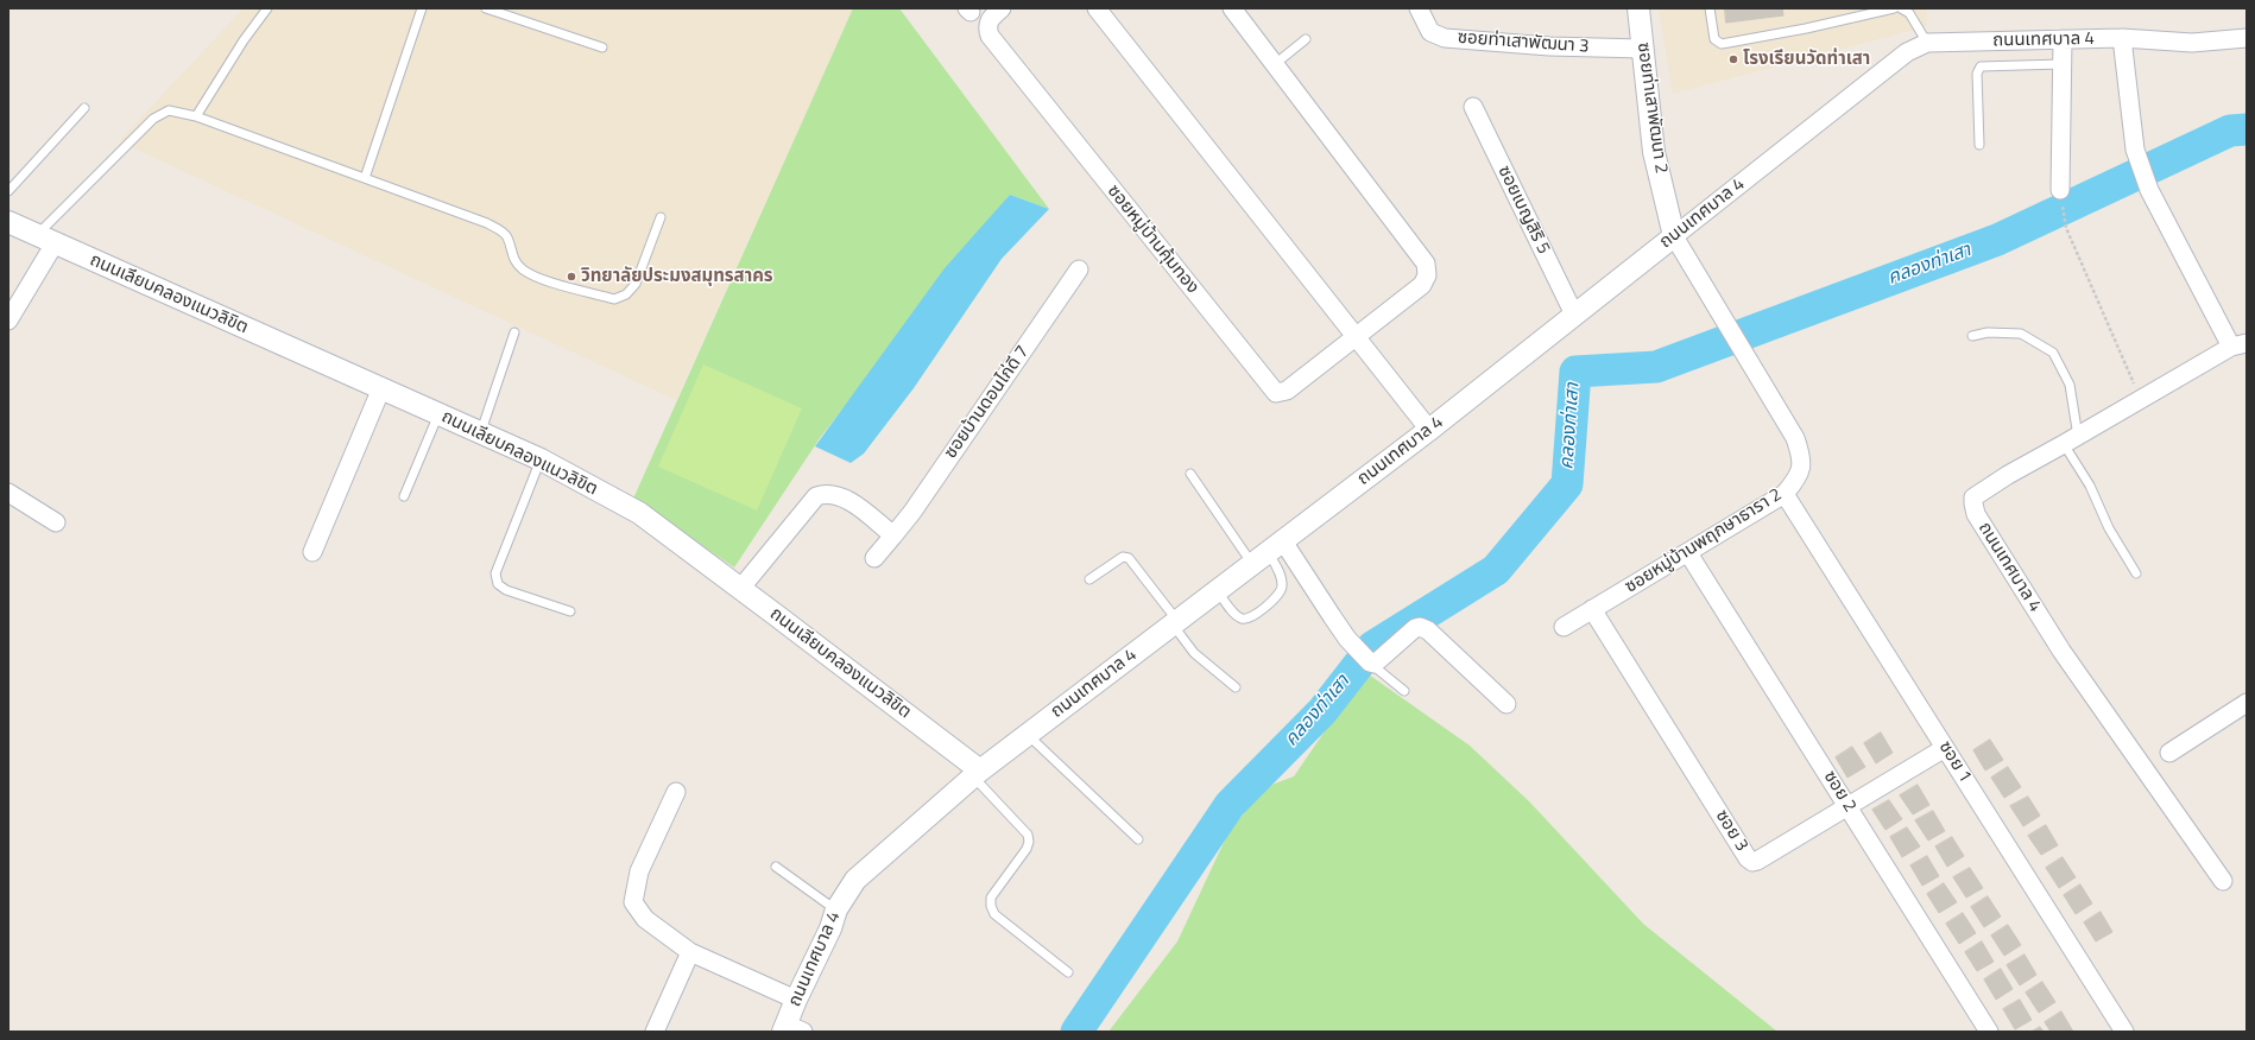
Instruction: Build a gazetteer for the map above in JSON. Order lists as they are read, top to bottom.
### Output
{
  "streets": {
    "street": [
      "ถนนเทศบาล 4",
      "ซอยท่าเสาพัฒนา 3",
      "ซอยท่าเสาพัฒนา 2",
      "ซอยเบญสิริ 5",
      "ซอยหมู่บ้านคุ้มทอง",
      "ถนนเลียบคลองแนวลิขิต",
      "ซอยบ้านดอนไก่ดี 7",
      "ซอยหมู่บ้านพฤกษาธารา 2",
      "ซอย 1",
      "ซอย 2",
      "ซอย 3"
    ]
  },
  "crossings": [
    ["ถนนเทศบาล 4", "ซอยท่าเสาพัฒนา 2"],
    ["ถนนเทศบาล 4", "ซอยเบญสิริ 5"],
    ["ถนนเทศบาล 4", "ถนนเลียบคลองแนวลิขิต"],
    ["ถนนเทศบาล 4", "ซอยหมู่บ้านพฤกษาธารา 2"],
    ["ซอยท่าเสาพัฒนา 3", "ซอยท่าเสาพัฒนา 2"],
    ["ซอยท่าเสาพัฒนา 2", "ซอยหมู่บ้านพฤกษาธารา 2"],
    ["ซอยหมู่บ้านพฤกษาธารา 2", "ซอย 1"],
    ["ซอยหมู่บ้านพฤกษาธารา 2", "ซอย 2"],
    ["ซอยหมู่บ้านพฤกษาธารา 2", "ซอย 3"],
    ["ซอย 1", "ซอย 3"],
    ["ซอย 2", "ซอย 3"]
  ],
  "water": ["คลองท่าเสา"],
  "places": ["โรงเรียนวัดท่าเสา", "วิทยาลัยประมงสมุทรสาคร"]
}
